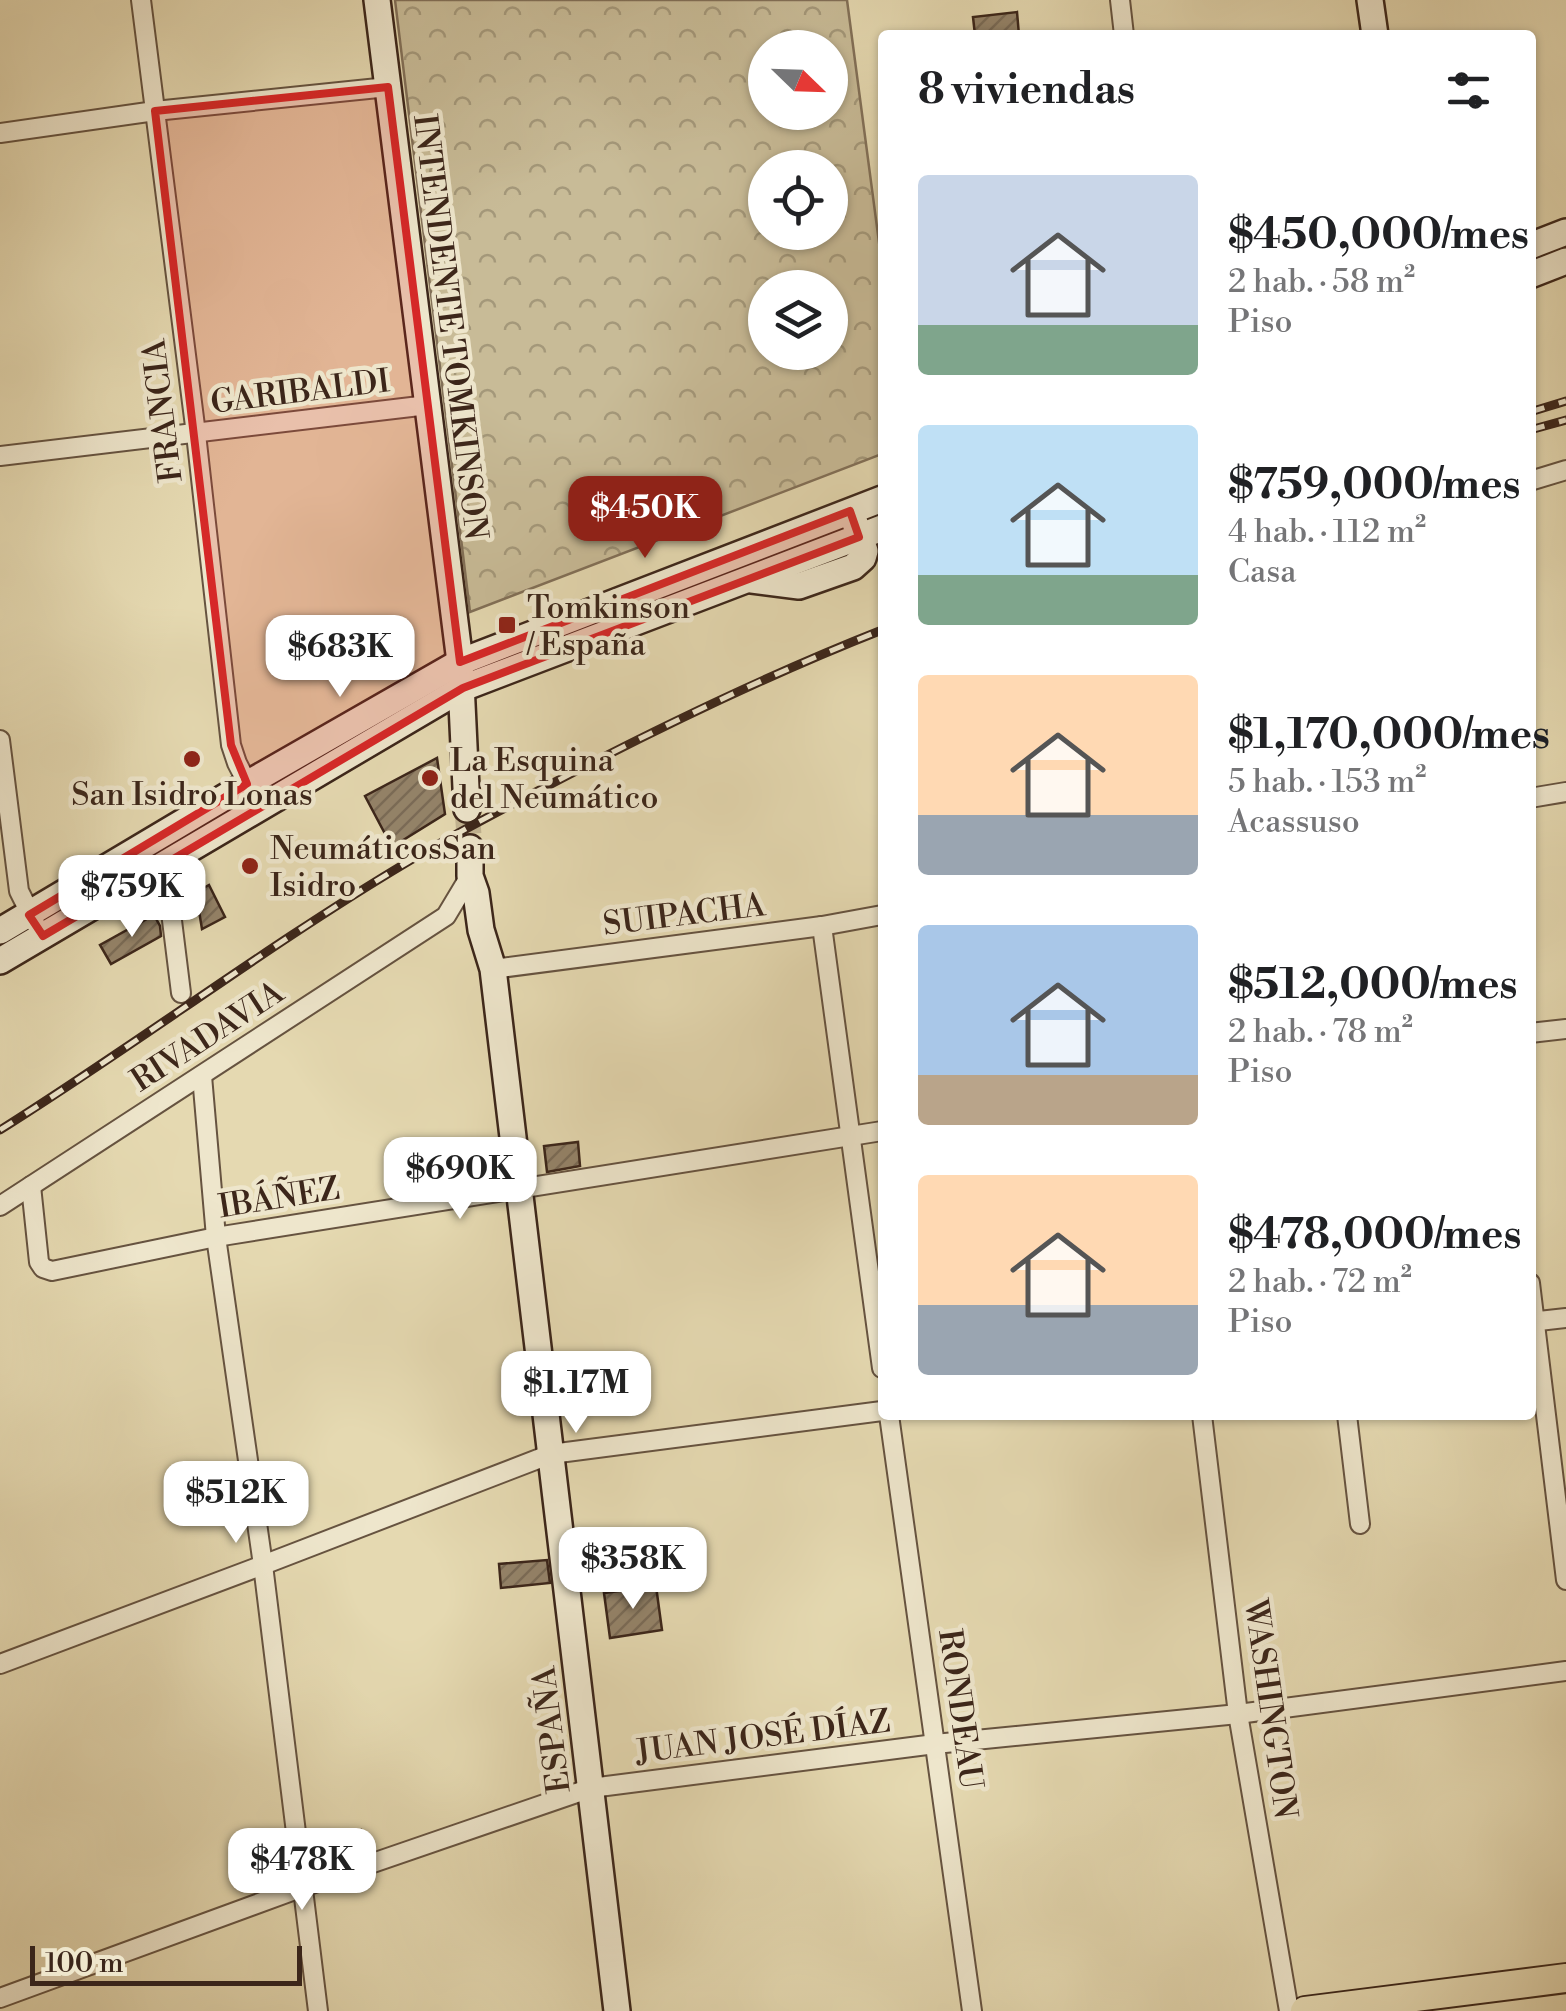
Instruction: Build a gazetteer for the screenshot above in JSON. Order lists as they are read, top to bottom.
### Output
{
  "streets": {
    "main road": ["INTENDENTE TOMKINSON", "ESPAÑA"],
    "street": [
      "GARIBALDI",
      "FRANCIA",
      "SUIPACHA",
      "RIVADAVIA",
      "IBÁÑEZ",
      "RONDEAU",
      "WASHINGTON",
      "JUAN JOSÉ DÍAZ"
    ]
  },
  "crossings": [
    ["INTENDENTE TOMKINSON", "GARIBALDI"],
    ["GARIBALDI", "FRANCIA"],
    ["SUIPACHA", "ESPAÑA"],
    ["RIVADAVIA", "IBÁÑEZ"],
    ["RIVADAVIA", "ESPAÑA"],
    ["IBÁÑEZ", "ESPAÑA"],
    ["RONDEAU", "JUAN JOSÉ DÍAZ"],
    ["WASHINGTON", "JUAN JOSÉ DÍAZ"],
    ["ESPAÑA", "JUAN JOSÉ DÍAZ"]
  ],
  "places": {
    "transit": ["Tomkinson / España"],
    "other": ["San Isidro Lonas", "La Esquina del Neumático", "NeumáticosSan Isidro"]
  },
  "scale_bar": "100 m",
  "north": "bottom right",
  "page": {
    "heading": "8 viviendas",
    "list": [
      {
        "name": "$450,000/mes",
        "note": "2 hab. · 58 m² · Piso"
      },
      {
        "name": "$759,000/mes",
        "note": "4 hab. · 112 m² · Casa"
      },
      {
        "name": "$1,170,000/mes",
        "note": "5 hab. · 153 m² · Acassuso"
      },
      {
        "name": "$512,000/mes",
        "note": "2 hab. · 78 m² · Piso"
      },
      {
        "name": "$478,000/mes",
        "note": "2 hab. · 72 m² · Piso"
      }
    ],
    "price": [
      "$450K",
      "$683K",
      "$759K",
      "$690K",
      "$1.17M",
      "$512K",
      "$358K",
      "$478K"
    ],
    "scale": "100 m"
  }
}
